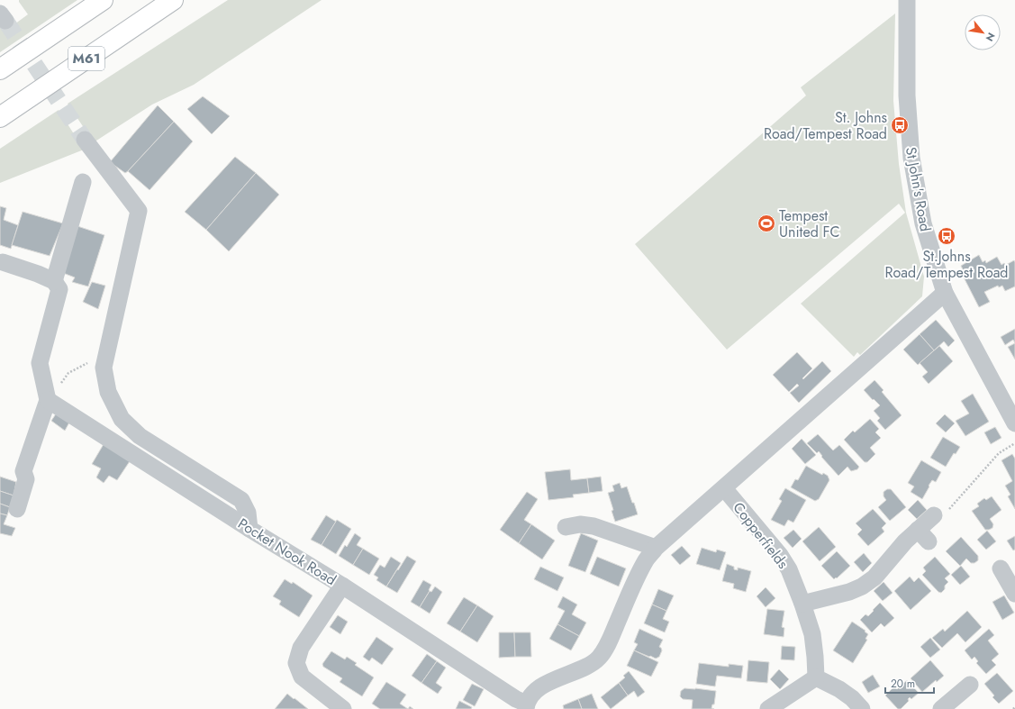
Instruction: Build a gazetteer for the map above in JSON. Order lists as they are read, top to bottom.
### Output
{
  "streets": {
    "highway": ["M61"],
    "street": ["St John's Road", "Copperfields", "Pocket Nook Road"]
  },
  "places": {
    "bus stop": ["St. Johns Road/Tempest Road", "St.Johns Road/Tempest Road"],
    "sports": ["Tempest United FC"]
  },
  "scale_bar": "20 m",
  "north": "bottom right"
}
